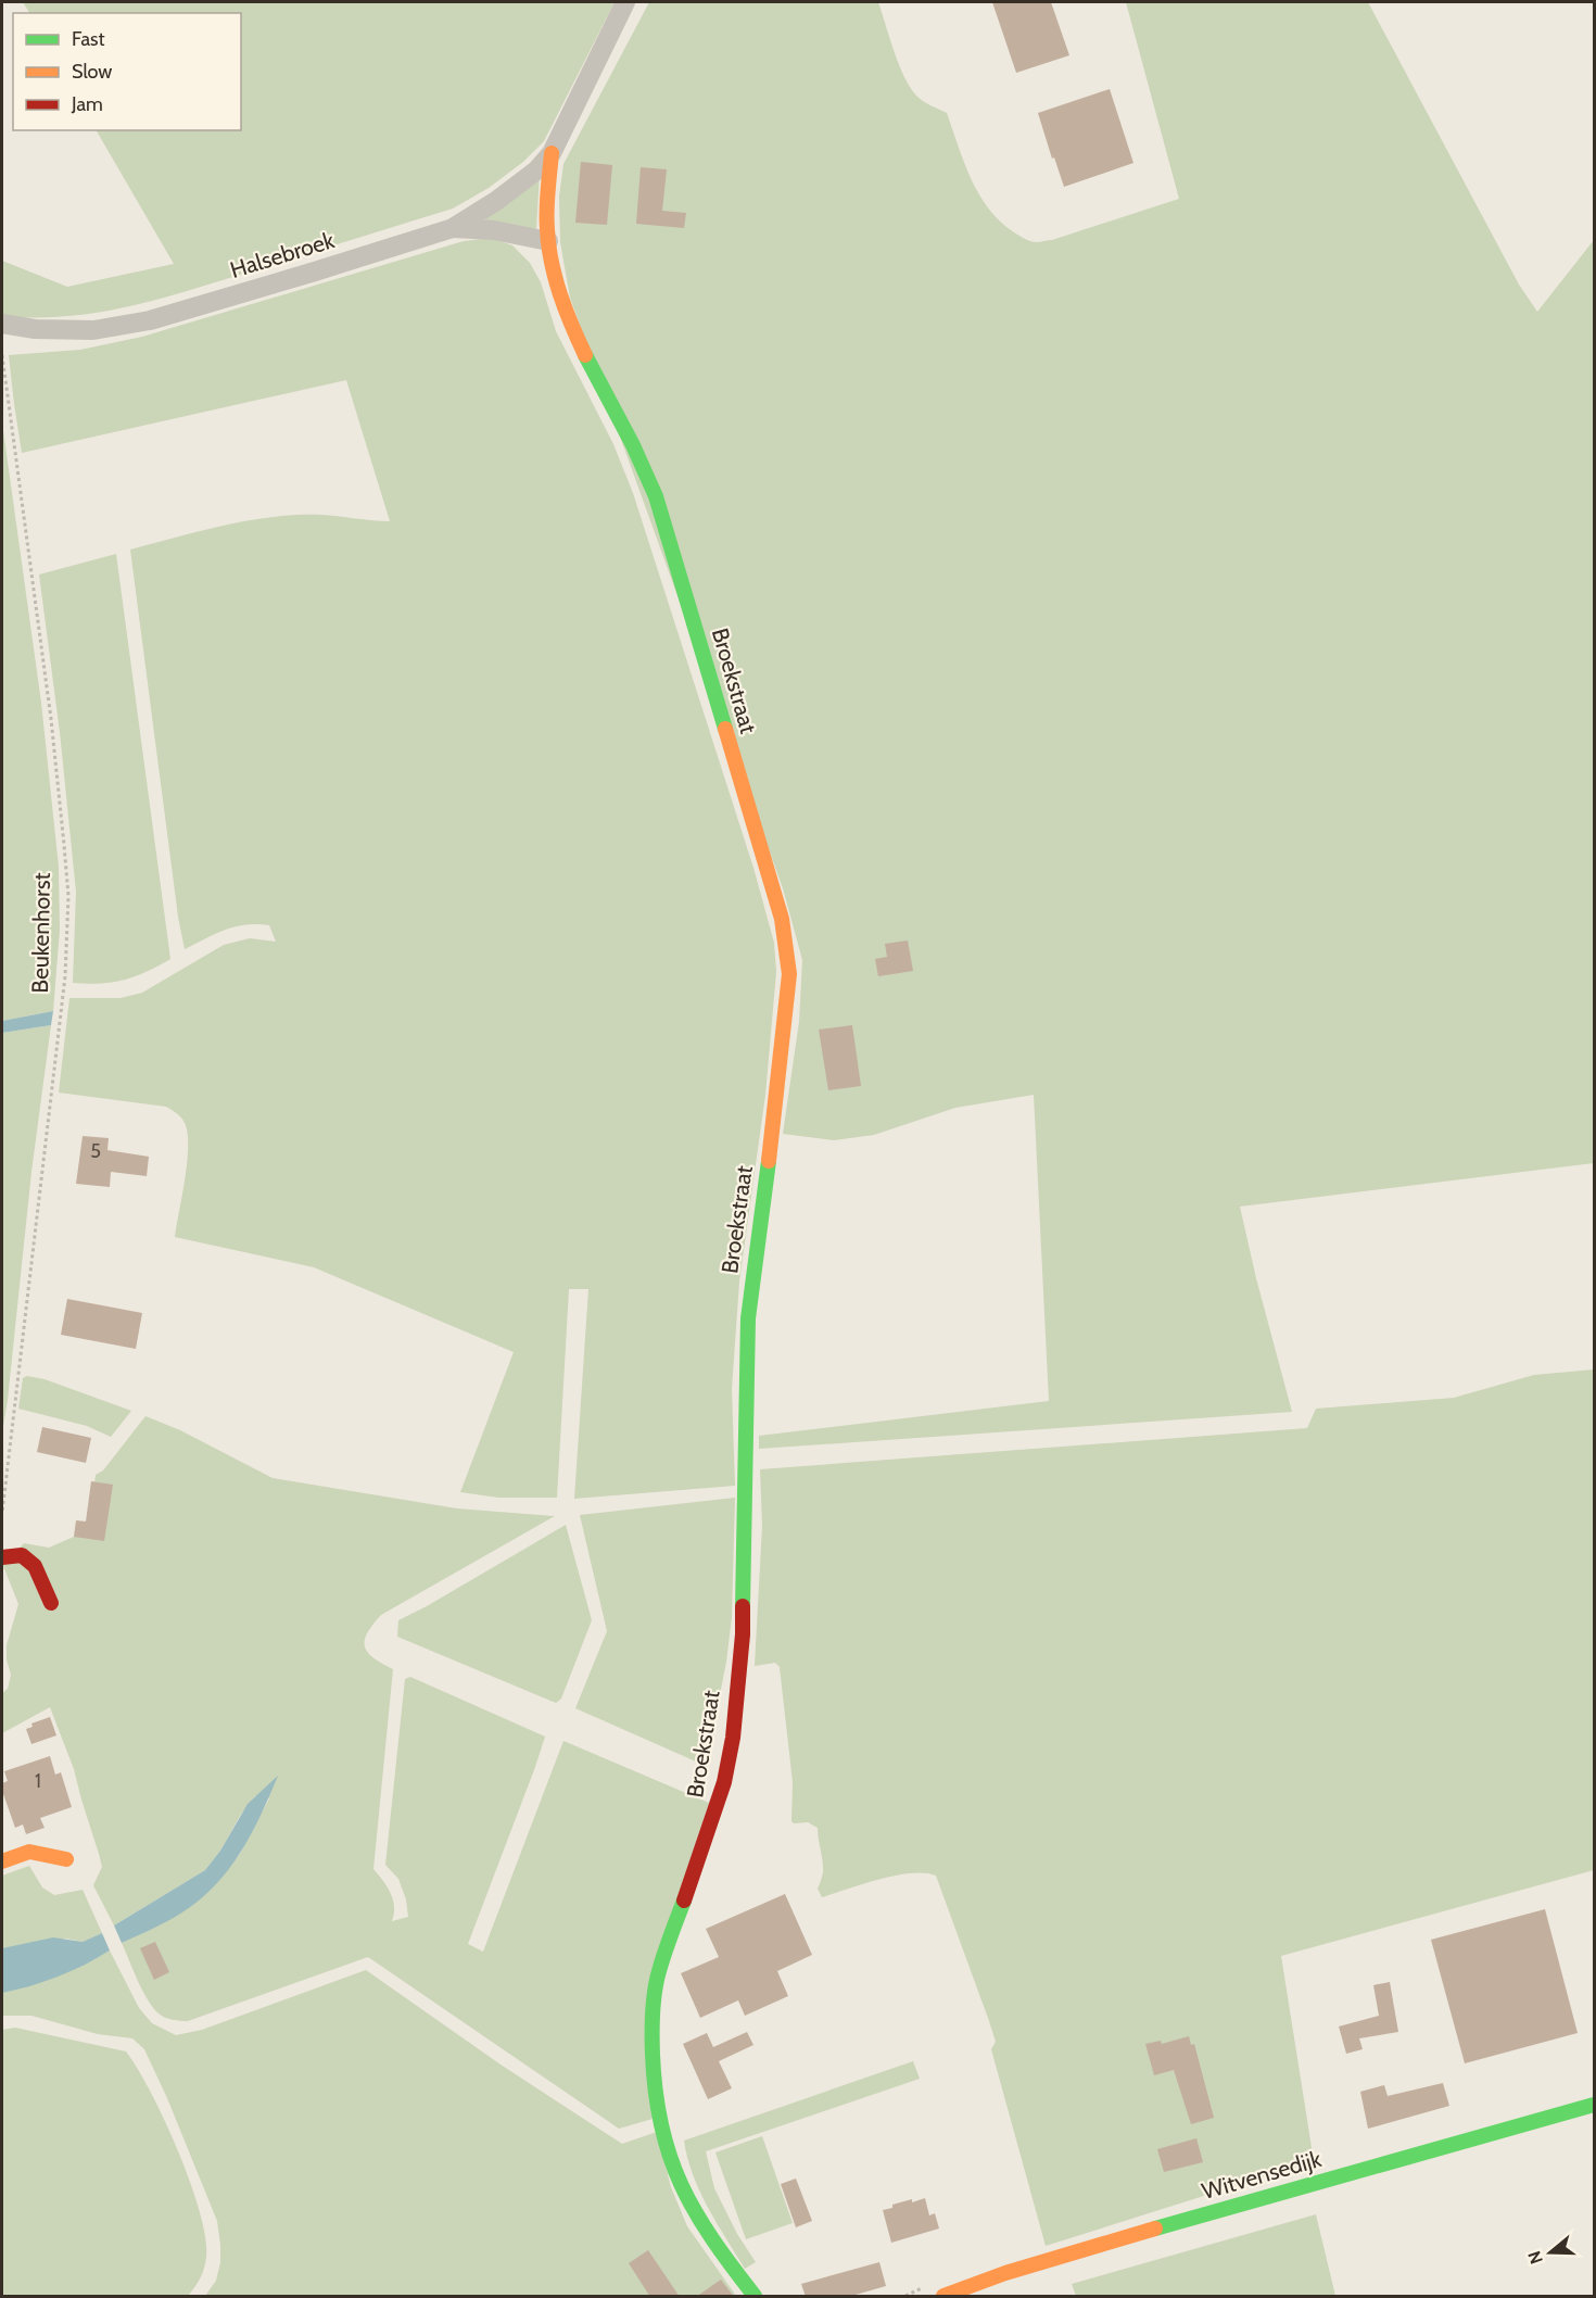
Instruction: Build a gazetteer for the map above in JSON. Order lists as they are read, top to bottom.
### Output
{
  "streets": {
    "street": ["Halsebroek", "Broekstraat", "Witvensedijk"],
    "path": ["Beukenhorst"]
  },
  "crossings": [
    ["Halsebroek", "Broekstraat"]
  ],
  "house_numbers": ["5", "1"],
  "legend": ["Fast", "Slow", "Jam"],
  "north": "left"
}
